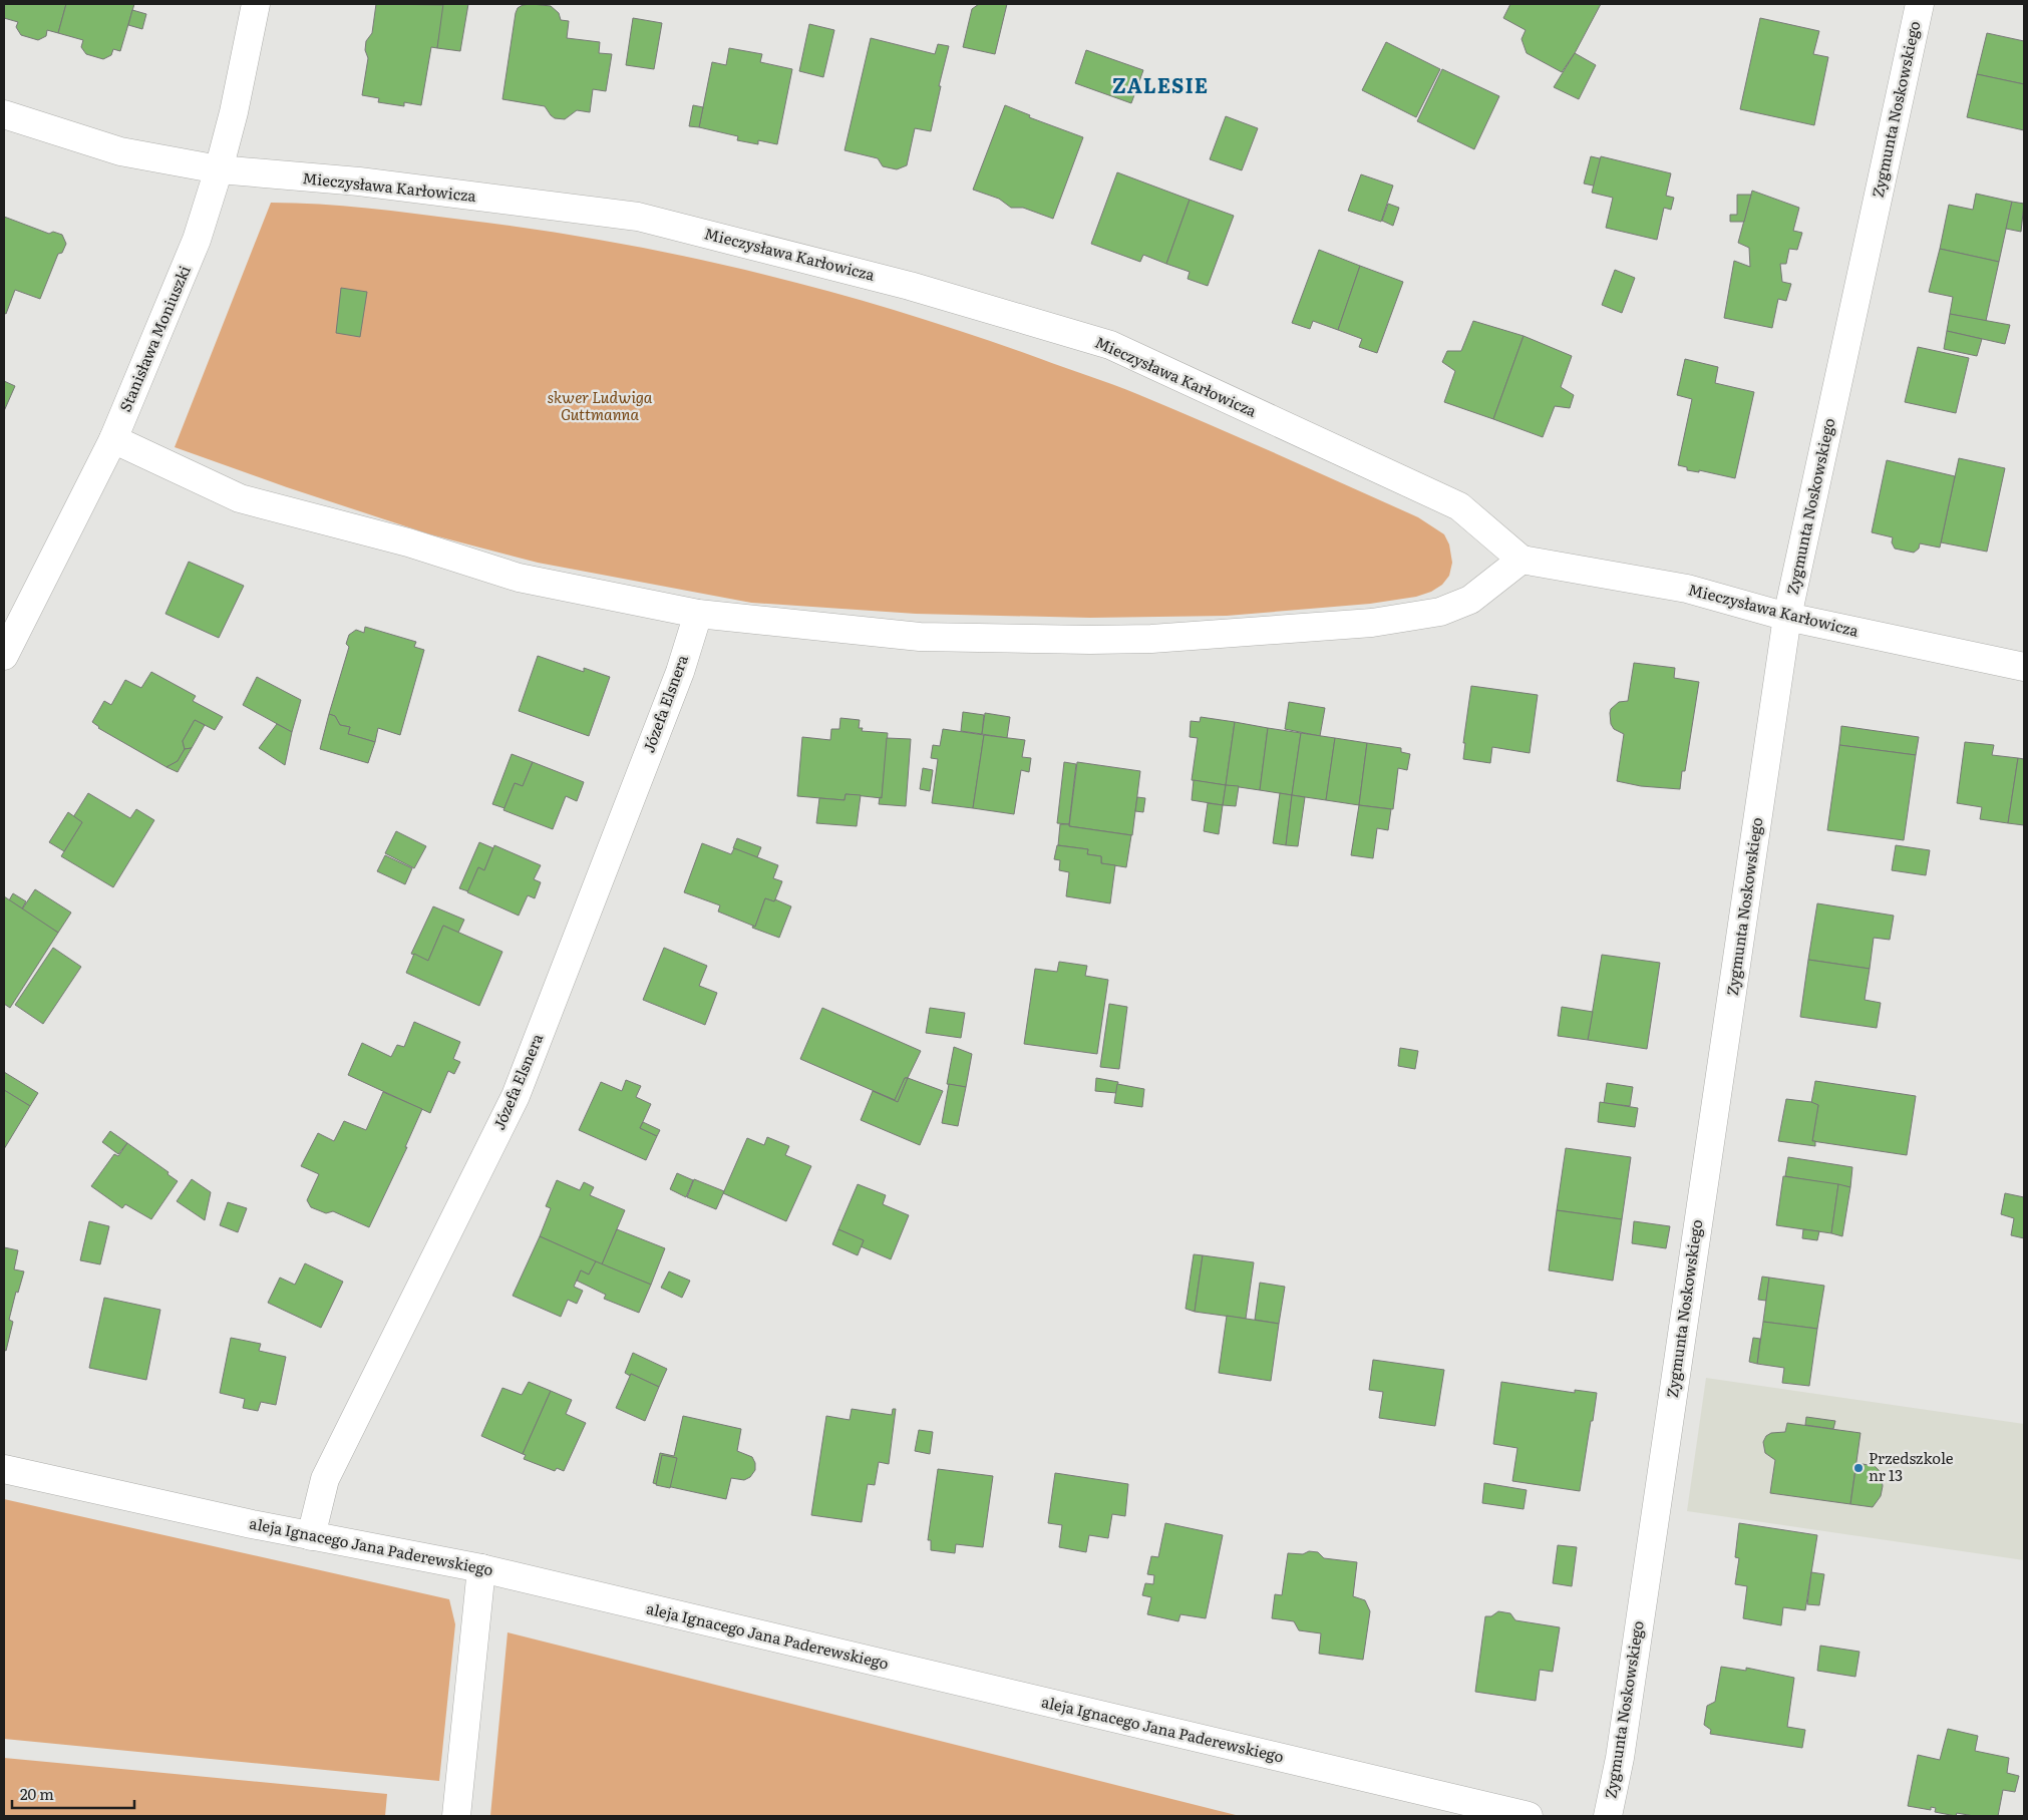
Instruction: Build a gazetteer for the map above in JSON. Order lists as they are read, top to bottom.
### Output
{
  "streets": {
    "street": [
      "Zygmunta Noskowskiego",
      "Mieczysława Karłowicza",
      "Stanisława Moniuszki",
      "Józefa Elsnera",
      "aleja Ignacego Jana Paderewskiego"
    ]
  },
  "crossings": [
    ["Zygmunta Noskowskiego", "Mieczysława Karłowicza"],
    ["Mieczysława Karłowicza", "Stanisława Moniuszki"],
    ["Józefa Elsnera", "aleja Ignacego Jana Paderewskiego"]
  ],
  "districts": ["ZALESIE"],
  "parks": ["skwer Ludwiga Guttmanna"],
  "places": ["Przedszkole nr 13"],
  "scale_bar": "20 m"
}
